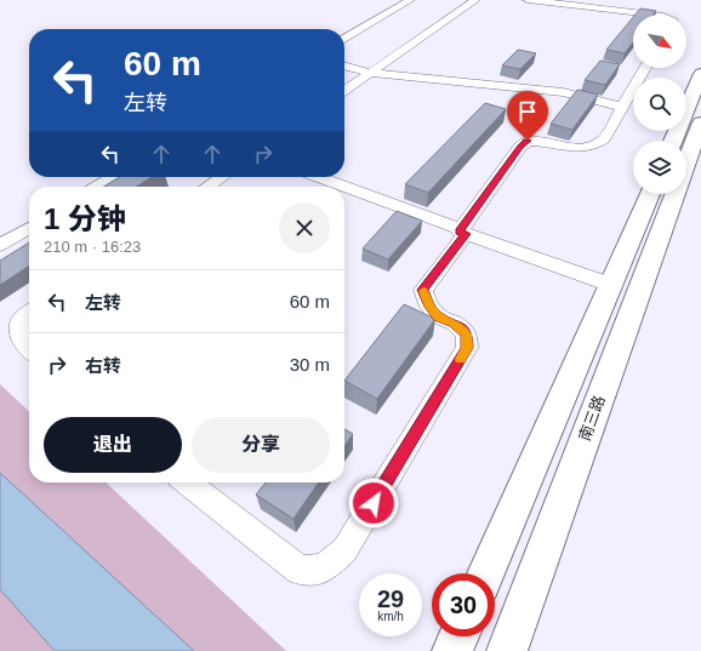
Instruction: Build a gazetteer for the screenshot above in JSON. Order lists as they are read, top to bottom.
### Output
{
  "streets": {
    "street": ["南三路"]
  },
  "north": "bottom right",
  "page": {
    "turn": ["60 m", "左转"],
    "heading": ["1 分钟", "210 m · 16:23"],
    "list": [
      {
        "name": "左转",
        "value": "60 m"
      },
      {
        "name": "右转",
        "value": "30 m"
      }
    ],
    "buttons": ["退出", "分享"],
    "speed": "29 km/h",
    "limit": "30"
  }
}
